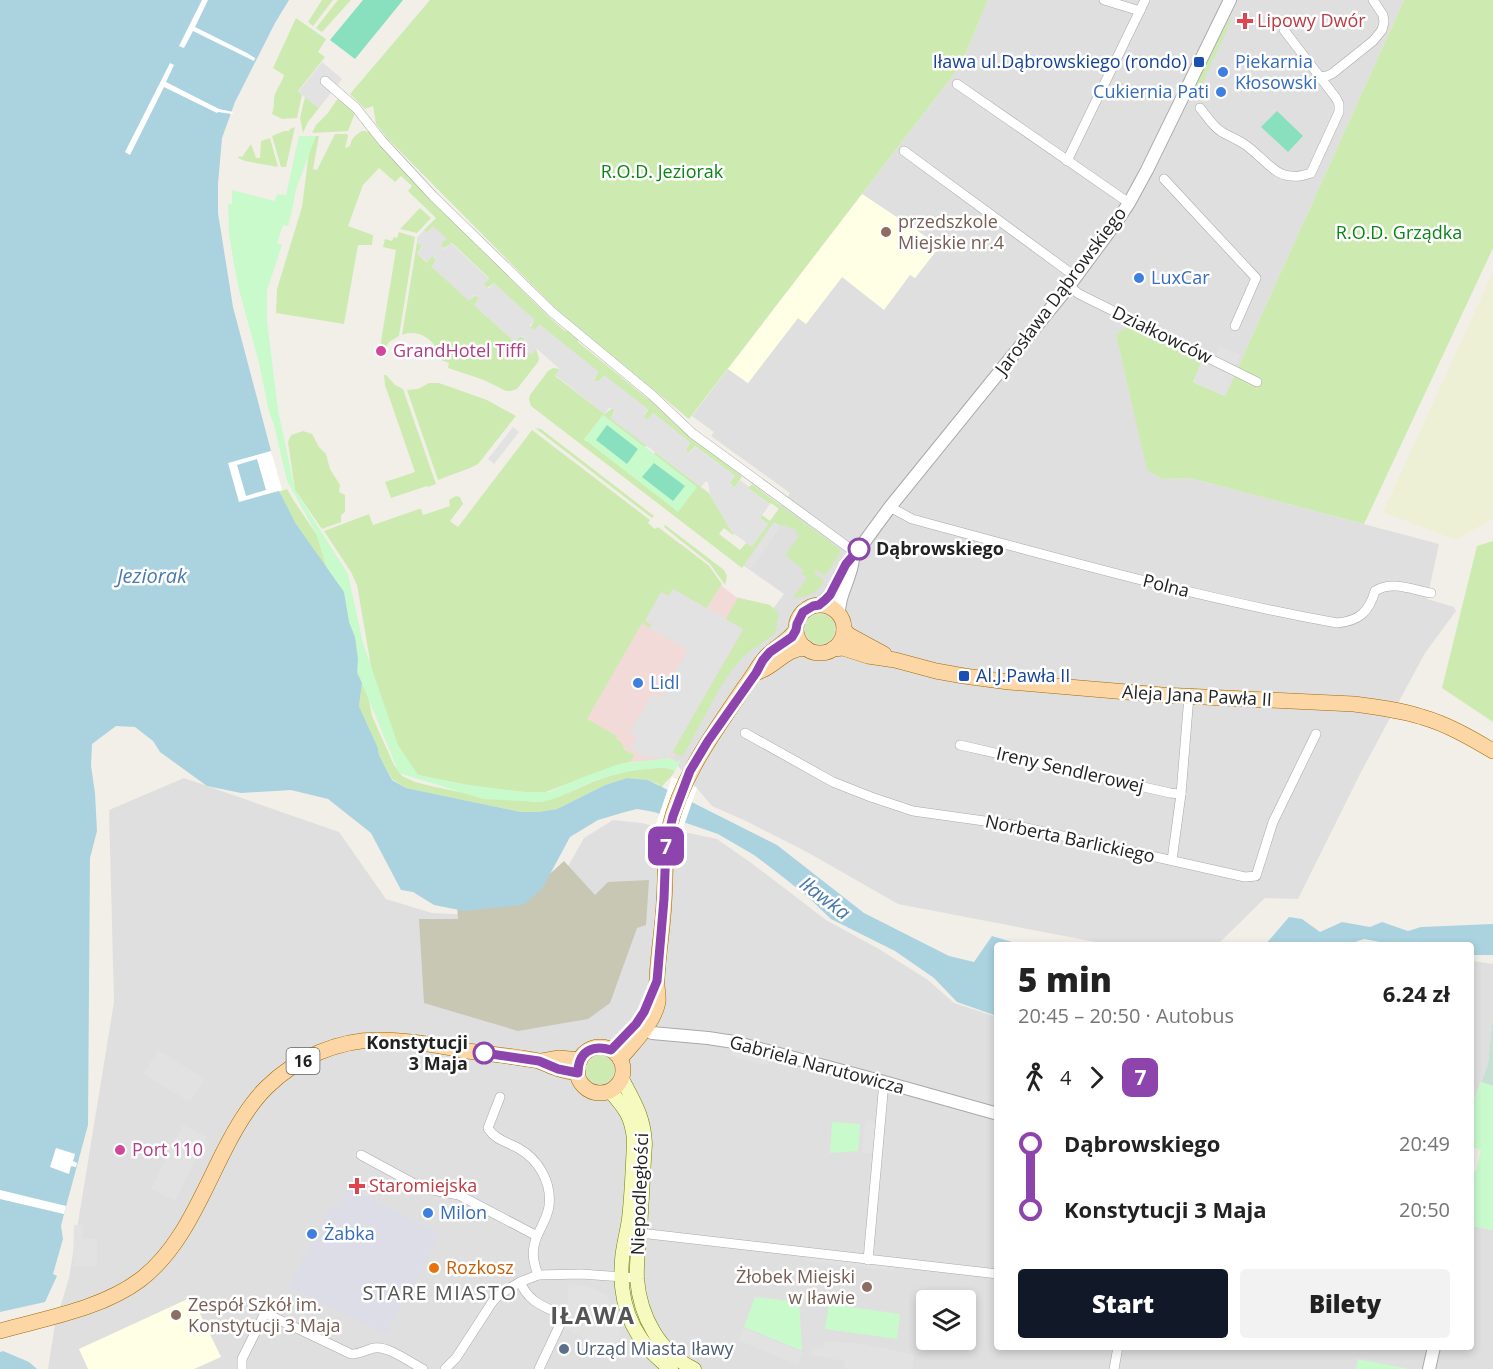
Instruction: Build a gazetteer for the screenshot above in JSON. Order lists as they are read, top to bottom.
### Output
{
  "streets": {
    "main road": ["Aleja Jana Pawła II", "16", "Niepodległości"],
    "street": [
      "Jarosława Dąbrowskiego",
      "Działkowców",
      "Polna",
      "Ireny Sendlerowej",
      "Norberta Barlickiego",
      "Gabriela Narutowicza"
    ]
  },
  "crossings": [
    ["Jarosława Dąbrowskiego", "Działkowców"],
    ["Jarosława Dąbrowskiego", "Polna"],
    ["Jarosława Dąbrowskiego", "Aleja Jana Pawła II"],
    ["16", "Niepodległości"]
  ],
  "districts": ["STARE MIASTO", "IŁAWA"],
  "water": ["Jeziorak", "Iławka"],
  "parks": ["R.O.D. Jeziorak", "R.O.D. Grządka"],
  "places": {
    "health": ["Lipowy Dwór", "Staromiejska"],
    "transit": ["Iława ul.Dąbrowskiego (rondo)", "Al.J.Pawła II"],
    "other": [
      "Piekarnia Kłosowski",
      "Cukiernia Pati",
      "przedszkole Miejskie nr.4",
      "LuxCar",
      "GrandHotel Tiffi",
      "Dąbrowskiego",
      "Lidl",
      "Konstytucji 3 Maja",
      "Port 110",
      "Milon",
      "Żabka",
      "Rozkosz",
      "Żłobek Miejski w Iławie",
      "Zespół Szkół im. Konstytucji 3 Maja",
      "Urząd Miasta Iławy"
    ]
  },
  "lines": ["bus line 7"],
  "page": {
    "on_map": "7",
    "heading": ["5 min", "20:45 – 20:50 · Autobus", "6.24 zł"],
    "legs": ["4", "7"],
    "list": [
      {
        "name": "Dąbrowskiego",
        "value": "20:49"
      },
      {
        "name": "Konstytucji 3 Maja",
        "value": "20:50"
      }
    ],
    "buttons": ["Start", "Bilety"]
  }
}
